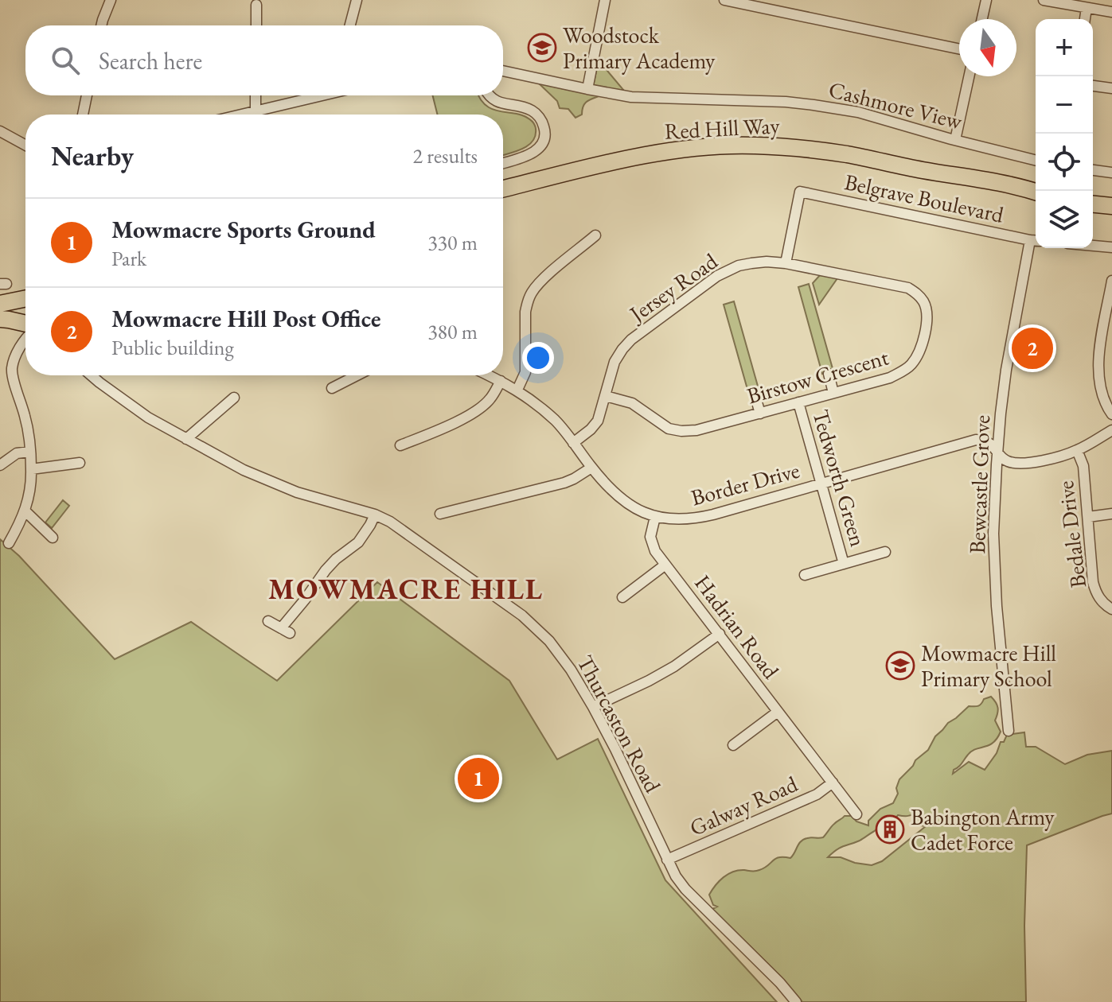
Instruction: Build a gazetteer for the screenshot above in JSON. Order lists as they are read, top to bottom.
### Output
{
  "streets": {
    "highway": ["Red Hill Way"],
    "street": [
      "Cashmore View",
      "Belgrave Boulevard",
      "Jersey Road",
      "Birstow Crescent",
      "Tedworth Green",
      "Border Drive",
      "Bewcastle Grove",
      "Bedale Drive",
      "Hadrian Road",
      "Thurcaston Road",
      "Galway Road"
    ]
  },
  "crossings": [
    ["Belgrave Boulevard", "Jersey Road"],
    ["Belgrave Boulevard", "Birstow Crescent"],
    ["Belgrave Boulevard", "Bewcastle Grove"],
    ["Jersey Road", "Birstow Crescent"],
    ["Jersey Road", "Border Drive"],
    ["Birstow Crescent", "Tedworth Green"],
    ["Tedworth Green", "Border Drive"],
    ["Border Drive", "Bewcastle Grove"],
    ["Border Drive", "Bedale Drive"],
    ["Border Drive", "Hadrian Road"],
    ["Hadrian Road", "Galway Road"],
    ["Thurcaston Road", "Galway Road"]
  ],
  "districts": ["MOWMACRE HILL"],
  "places": {
    "school or university": ["Woodstock Primary Academy", "Mowmacre Hill Primary School"],
    "building": ["Babington Army Cadet Force"]
  },
  "north": "bottom",
  "page": {
    "map_buttons": ["+", "−"],
    "search": "Search here",
    "heading": ["Nearby", "2 results"],
    "list": [
      {
        "mark": "1",
        "name": "Mowmacre Sports Ground",
        "note": "Park",
        "value": "330 m"
      },
      {
        "mark": "2",
        "name": "Mowmacre Hill Post Office",
        "note": "Public building",
        "value": "380 m"
      }
    ],
    "pins": ["2", "1"]
  }
}
